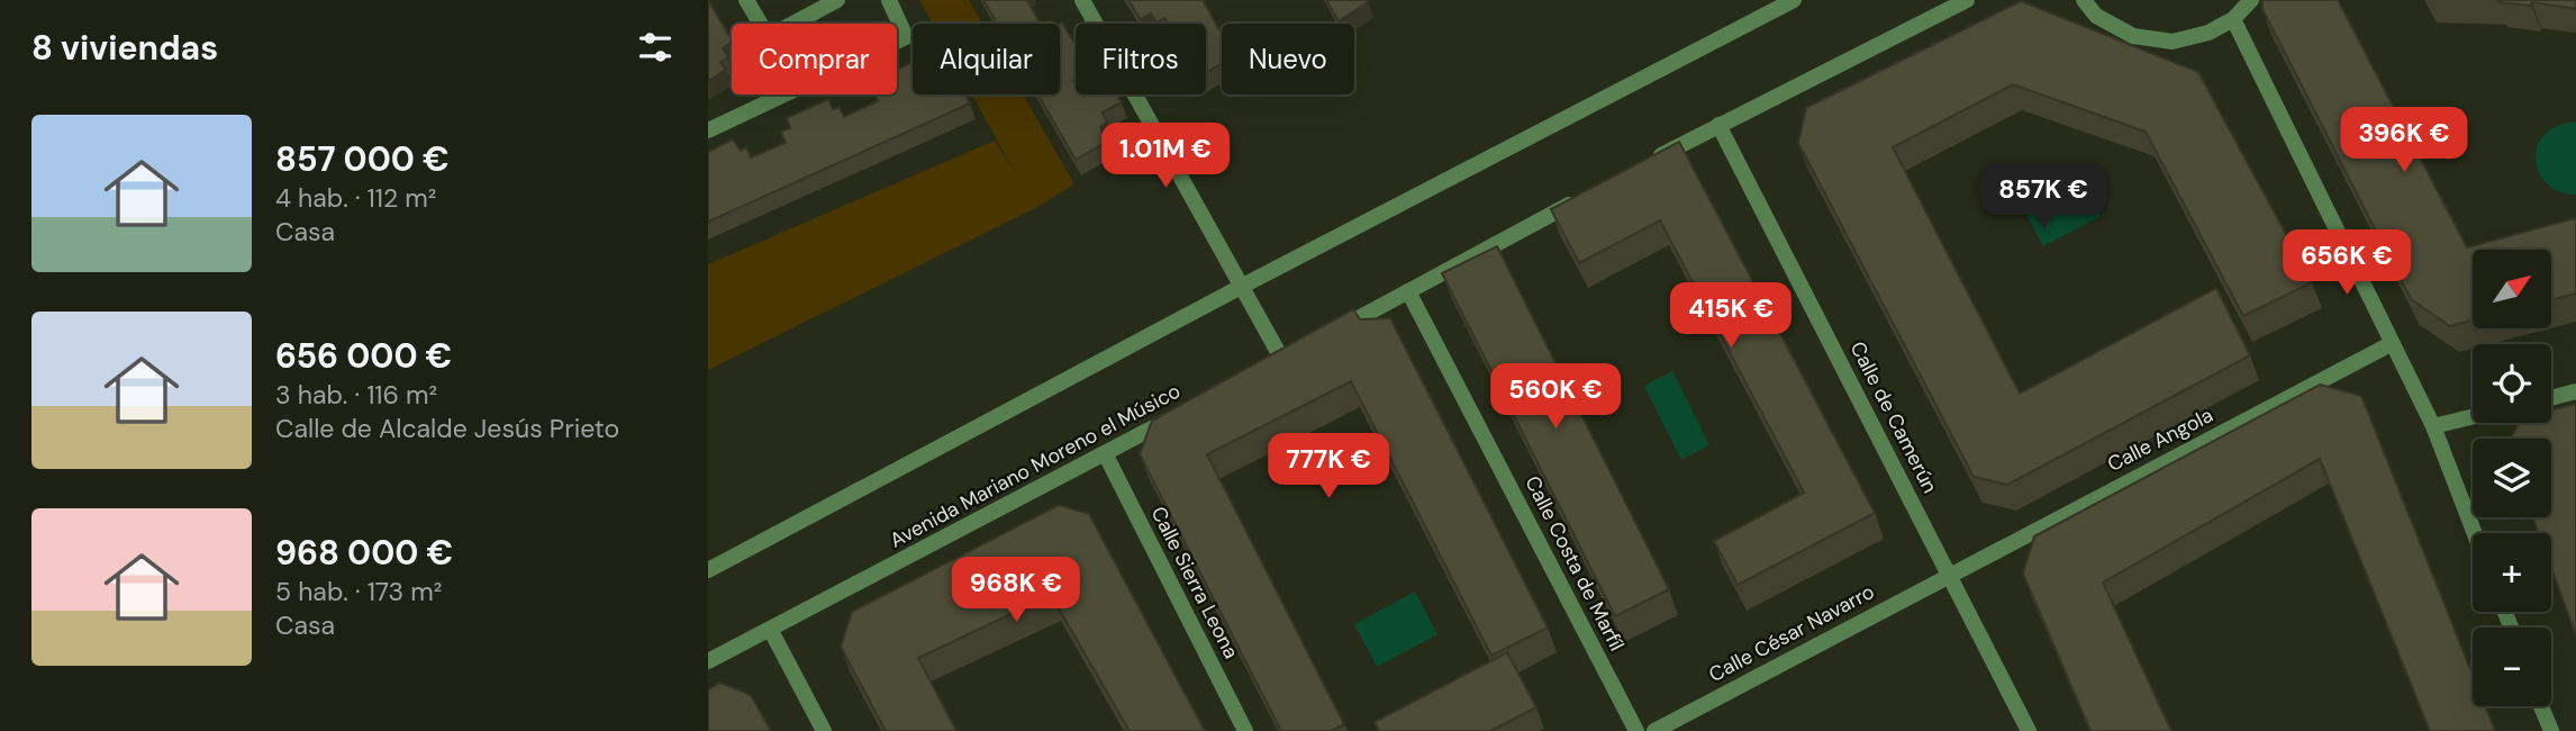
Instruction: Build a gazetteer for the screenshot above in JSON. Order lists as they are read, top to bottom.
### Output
{
  "streets": {
    "street": [
      "Calle de Camerún",
      "Calle Angola",
      "Avenida Mariano Moreno el Músico",
      "Calle Costa de Marfíl",
      "Calle Sierra Leona",
      "Calle César Navarro"
    ]
  },
  "crossings": [
    ["Calle de Camerún", "Calle Angola"],
    ["Calle de Camerún", "Calle César Navarro"],
    ["Calle Angola", "Calle César Navarro"],
    ["Avenida Mariano Moreno el Músico", "Calle Sierra Leona"]
  ],
  "north": "top right",
  "page": {
    "heading": "8 viviendas",
    "chip": [
      "Comprar",
      "Alquilar",
      "Filtros",
      "Nuevo"
    ],
    "list": [
      {
        "name": "857 000 €",
        "note": "4 hab. · 112 m² · Casa"
      },
      {
        "name": "656 000 €",
        "note": "3 hab. · 116 m² · Calle de Alcalde Jesús Prieto"
      },
      {
        "name": "968 000 €",
        "note": "5 hab. · 173 m² · Casa"
      }
    ],
    "price": [
      "396K €",
      "1.01M €",
      "857K €",
      "656K €",
      "415K €",
      "560K €",
      "777K €",
      "968K €"
    ],
    "map_buttons": ["+", "−"]
  }
}
